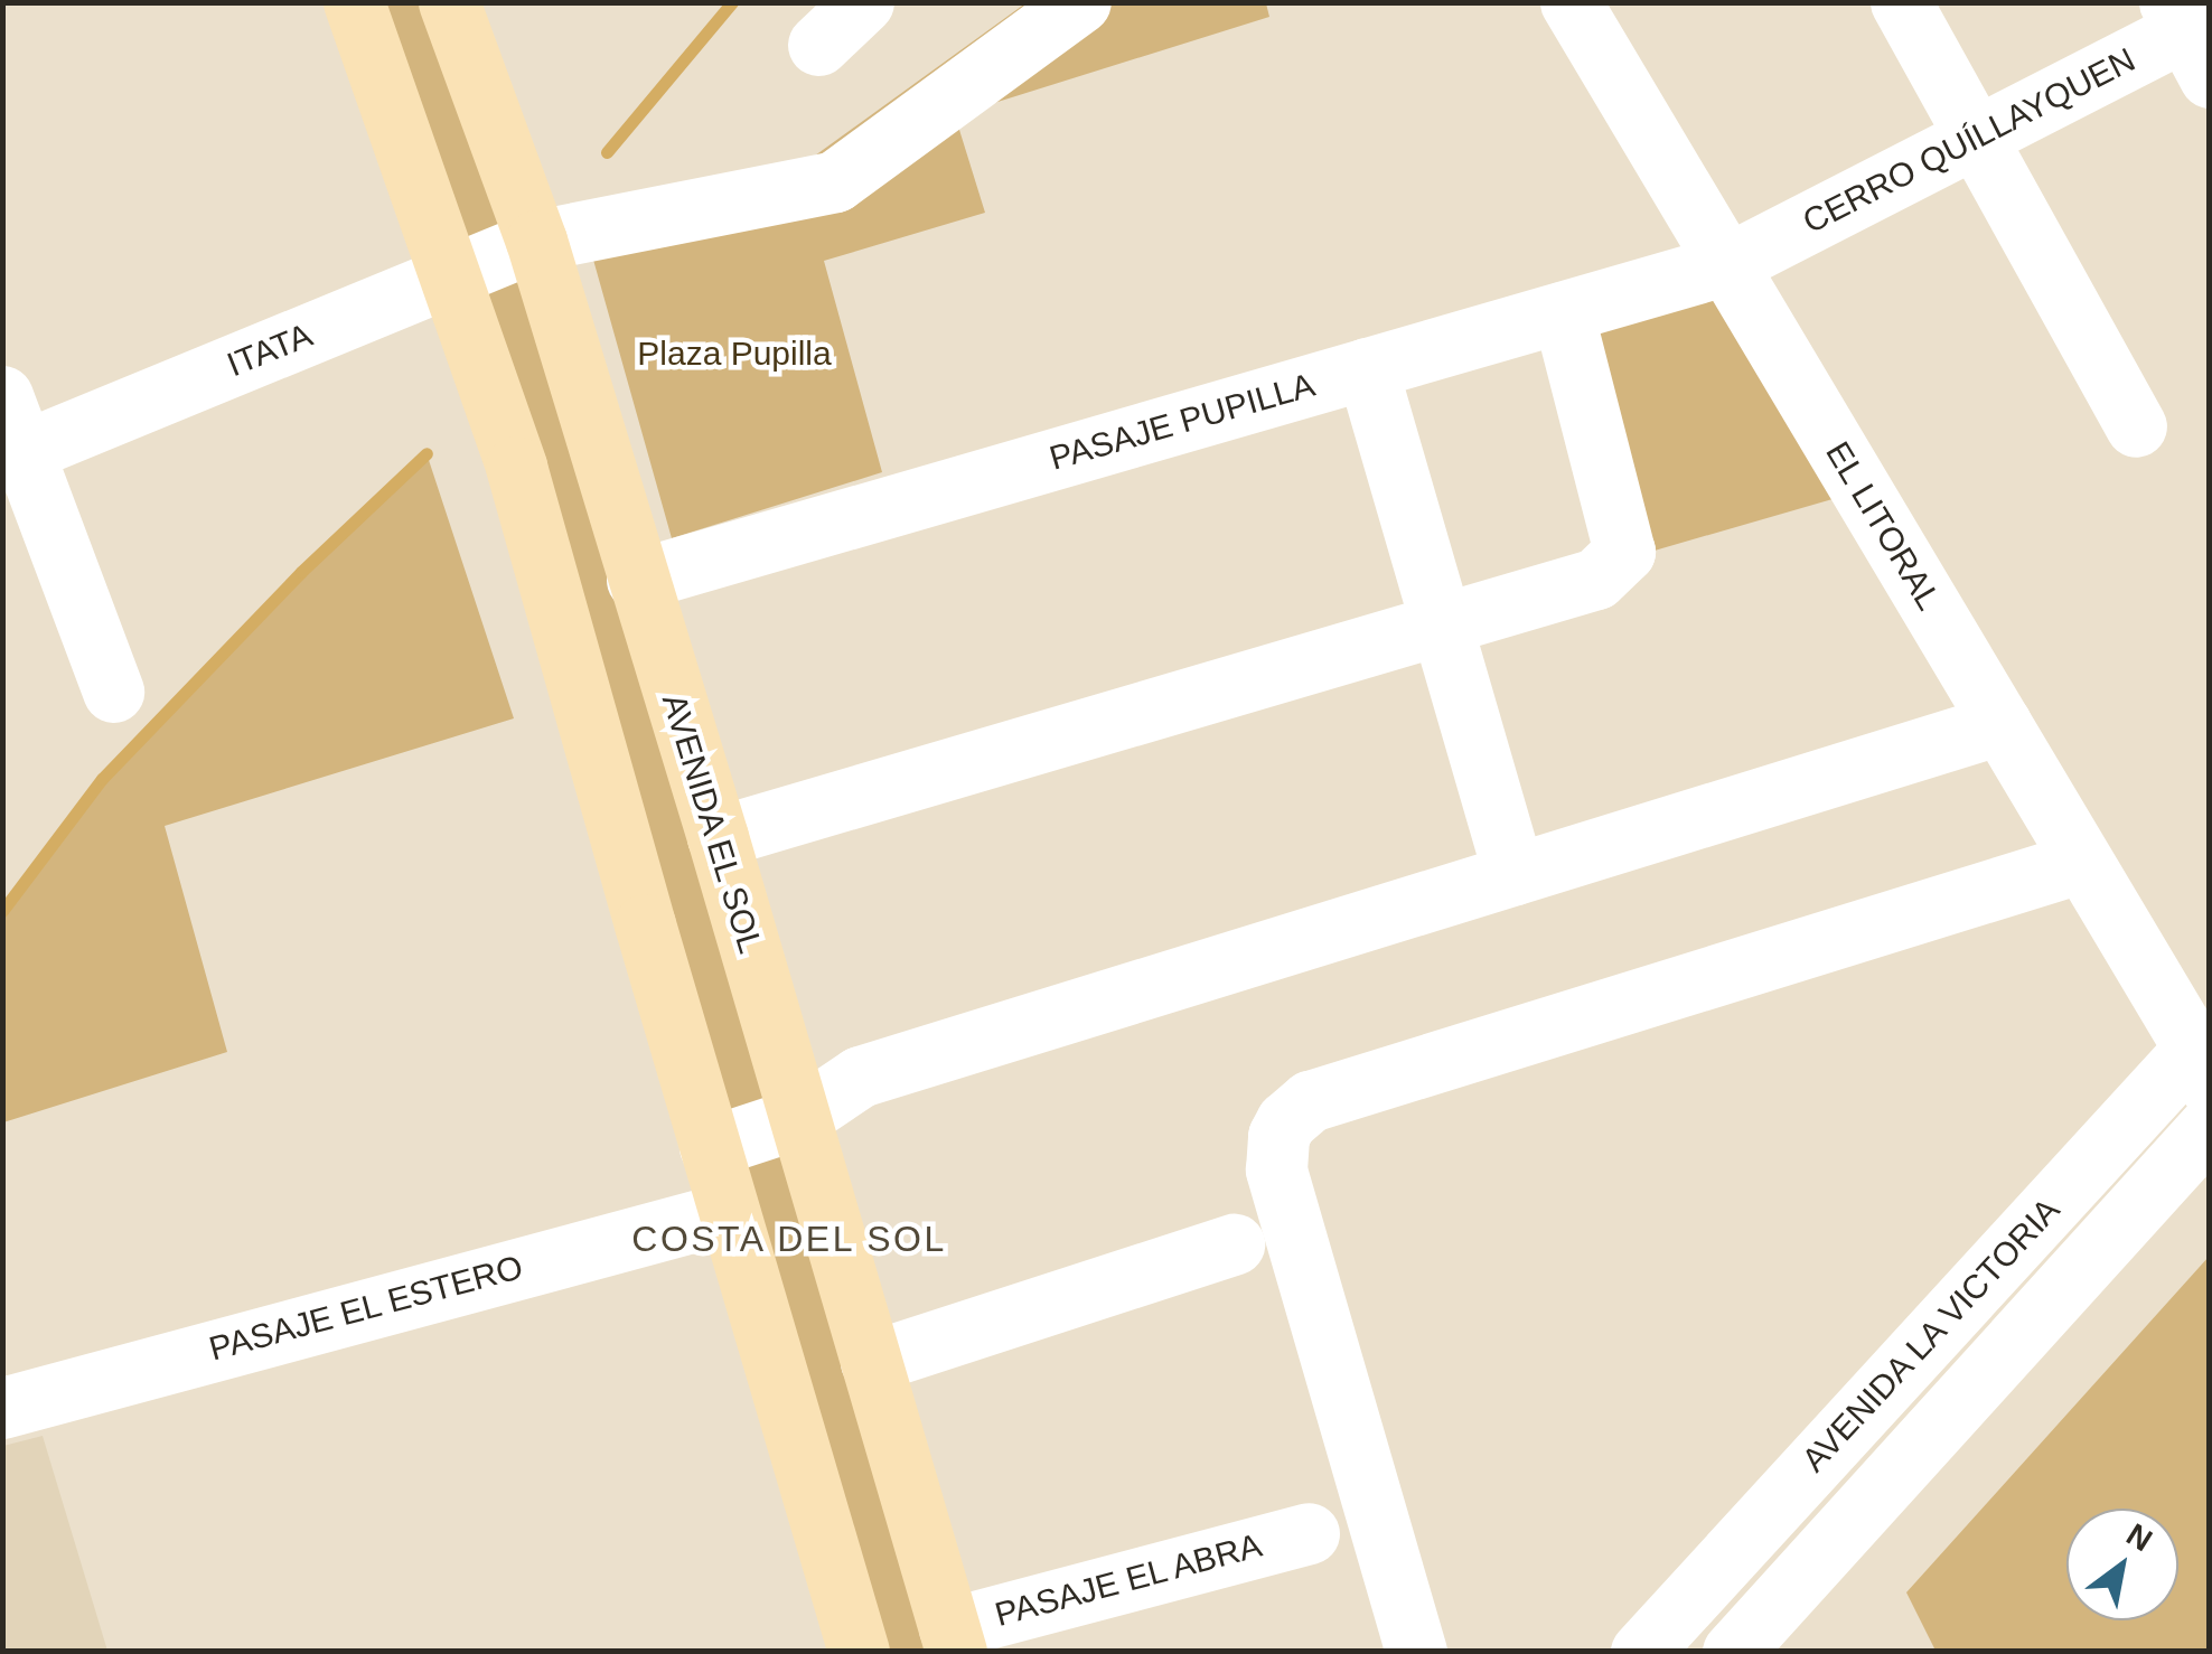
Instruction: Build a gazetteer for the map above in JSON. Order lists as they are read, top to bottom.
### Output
{
  "streets": {
    "main road": ["AVENIDA EL SOL"],
    "street": [
      "CERRO QUÍLLAYQUEN",
      "ITATA",
      "PASAJE PUPILLA",
      "EL LITORAL",
      "PASAJE EL ESTERO",
      "AVENIDA LA VICTORIA",
      "PASAJE EL ABRA"
    ]
  },
  "crossings": [
    ["CERRO QUÍLLAYQUEN", "PASAJE PUPILLA"],
    ["CERRO QUÍLLAYQUEN", "EL LITORAL"],
    ["ITATA", "AVENIDA EL SOL"],
    ["PASAJE PUPILLA", "EL LITORAL"],
    ["PASAJE PUPILLA", "AVENIDA EL SOL"],
    ["EL LITORAL", "AVENIDA LA VICTORIA"],
    ["AVENIDA EL SOL", "PASAJE EL ABRA"]
  ],
  "districts": ["COSTA DEL SOL"],
  "parks": ["Plaza Pupilla"],
  "north": "top right"
}
